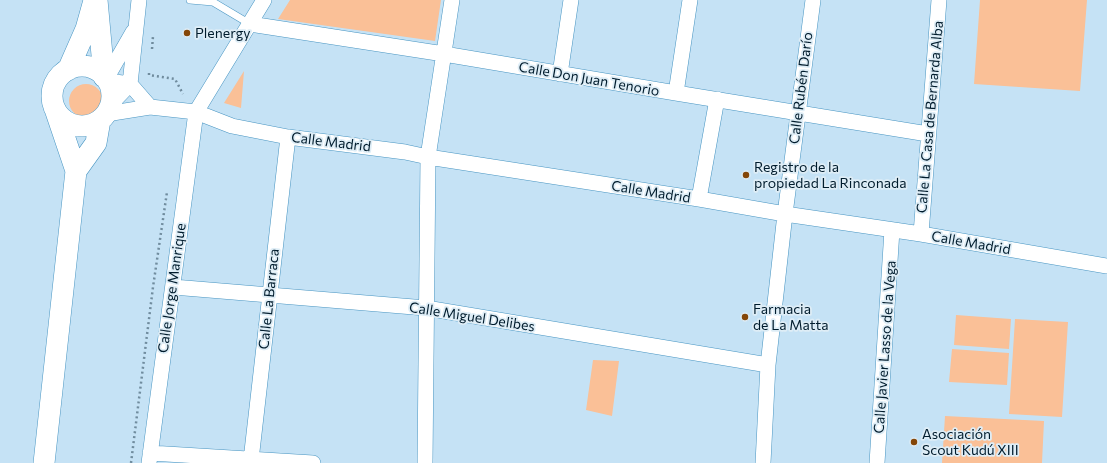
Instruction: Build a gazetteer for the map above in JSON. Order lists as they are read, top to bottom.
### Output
{
  "streets": {
    "street": [
      "Calle Don Juan Tenorio",
      "Calle Rubén Darío",
      "Calle La Casa de Bernarda Alba",
      "Calle Madrid",
      "Calle Jorge Manrique",
      "Calle La Barraca",
      "Calle Miguel Delibes",
      "Calle Javier Lasso de la Vega"
    ]
  },
  "crossings": [
    ["Calle Don Juan Tenorio", "Calle Rubén Darío"],
    ["Calle Don Juan Tenorio", "Calle La Casa de Bernarda Alba"],
    ["Calle Rubén Darío", "Calle Madrid"],
    ["Calle Rubén Darío", "Calle Miguel Delibes"],
    ["Calle La Casa de Bernarda Alba", "Calle Madrid"],
    ["Calle Madrid", "Calle Jorge Manrique"],
    ["Calle Madrid", "Calle La Barraca"],
    ["Calle Madrid", "Calle Javier Lasso de la Vega"],
    ["Calle Jorge Manrique", "Calle Miguel Delibes"],
    ["Calle La Barraca", "Calle Miguel Delibes"]
  ],
  "places": [
    "Plenergy",
    "Registro de la propiedad La Rinconada",
    "Farmacia de La Matta",
    "Asociación Scout Kudú XIII"
  ]
}
